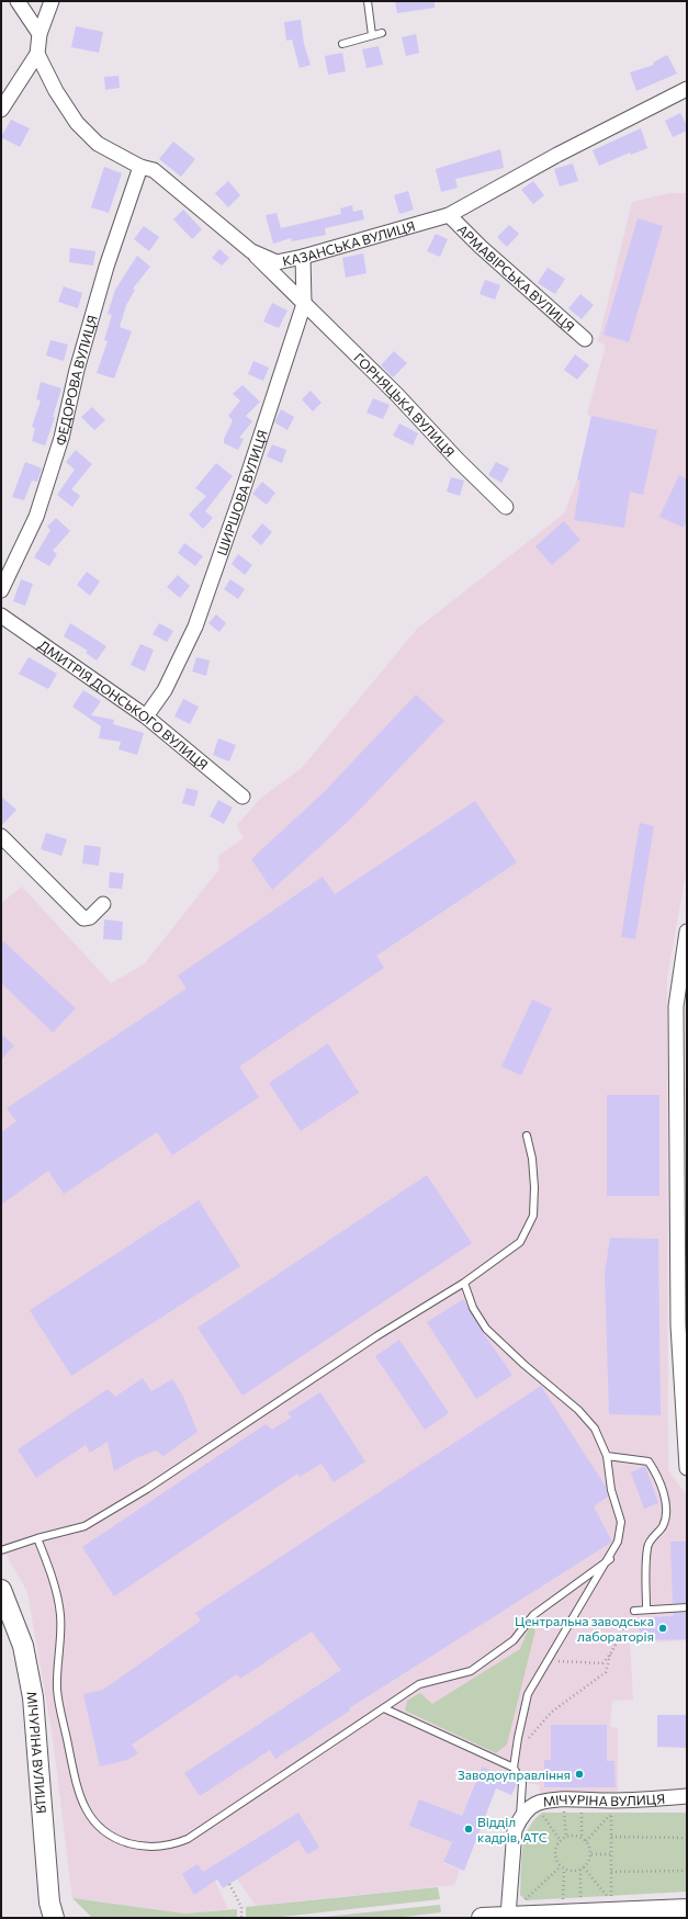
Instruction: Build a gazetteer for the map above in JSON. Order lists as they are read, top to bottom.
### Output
{
  "streets": {
    "street": [
      "КАЗАНСЬКА ВУЛИЦЯ",
      "АРМАВІРСЬКА ВУЛИЦЯ",
      "ФЕДОРОВА ВУЛИЦЯ",
      "ГОРНЯЦЬКА ВУЛИЦЯ",
      "ШИРШОВА ВУЛИЦЯ",
      "ДМИТРІЯ ДОНСЬКОГО ВУЛИЦЯ",
      "МІЧУРІНА ВУЛИЦЯ"
    ]
  },
  "crossings": [
    ["КАЗАНСЬКА ВУЛИЦЯ", "АРМАВІРСЬКА ВУЛИЦЯ"],
    ["КАЗАНСЬКА ВУЛИЦЯ", "ФЕДОРОВА ВУЛИЦЯ"],
    ["КАЗАНСЬКА ВУЛИЦЯ", "ГОРНЯЦЬКА ВУЛИЦЯ"],
    ["КАЗАНСЬКА ВУЛИЦЯ", "ШИРШОВА ВУЛИЦЯ"],
    ["ГОРНЯЦЬКА ВУЛИЦЯ", "ШИРШОВА ВУЛИЦЯ"],
    ["ШИРШОВА ВУЛИЦЯ", "ДМИТРІЯ ДОНСЬКОГО ВУЛИЦЯ"]
  ],
  "places": ["Центральна заводська лабораторія", "Заводоуправління", "Відділ кадрів, АТС"]
}
